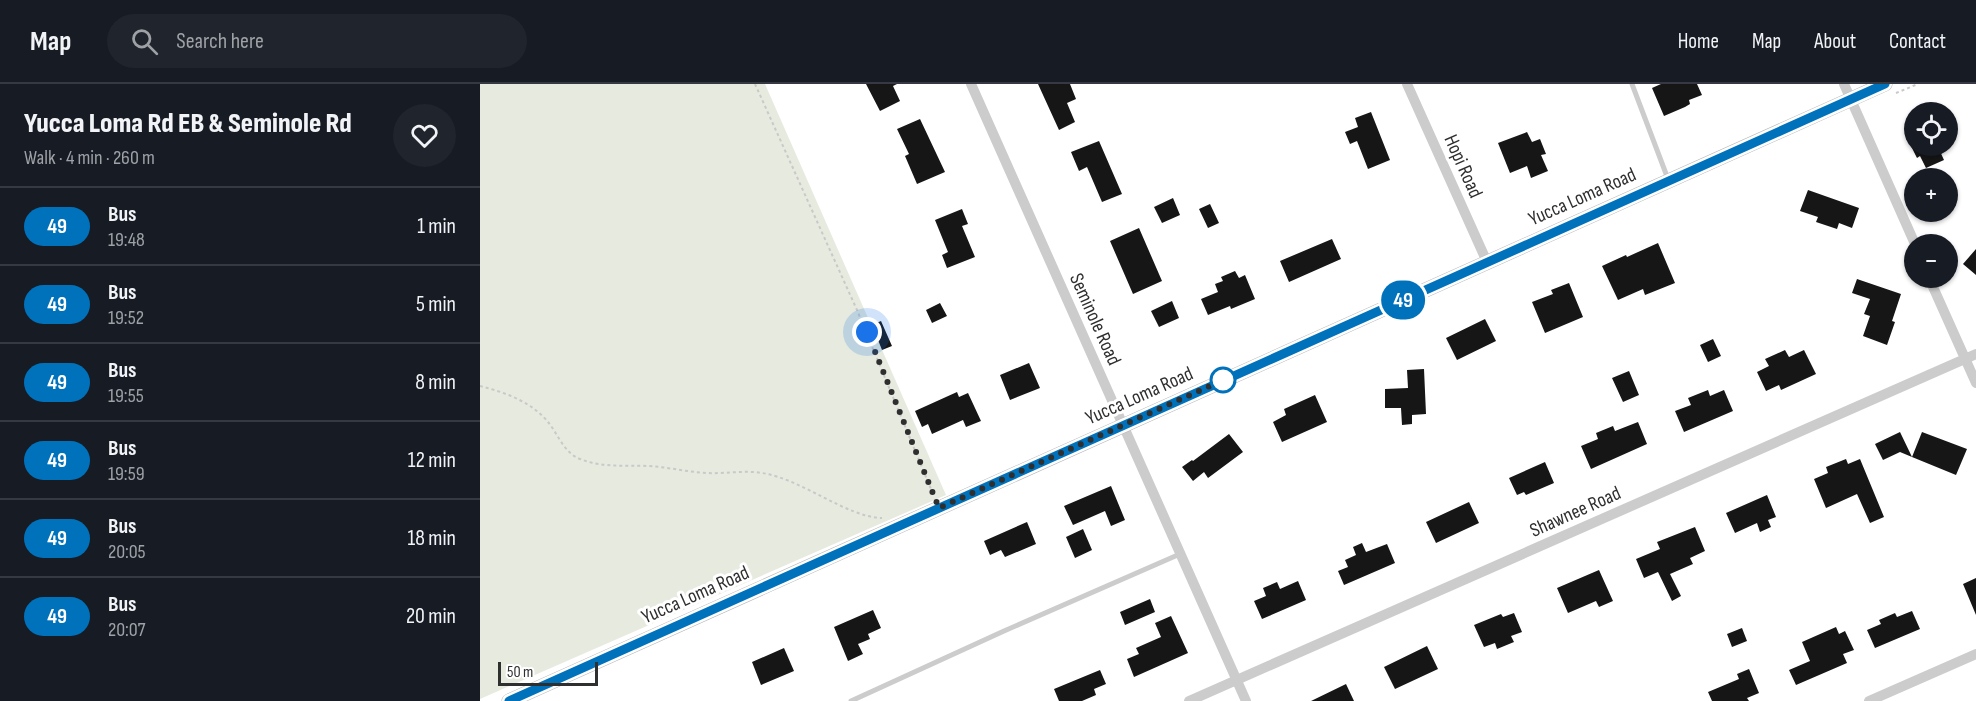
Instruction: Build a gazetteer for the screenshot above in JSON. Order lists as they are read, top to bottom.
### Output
{
  "streets": {
    "main road": ["Yucca Loma Road"],
    "street": ["Hopi Road", "Seminole Road", "Shawnee Road"]
  },
  "crossings": [
    ["Hopi Road", "Yucca Loma Road"],
    ["Yucca Loma Road", "Seminole Road"],
    ["Seminole Road", "Shawnee Road"]
  ],
  "lines": ["bus line 49"],
  "scale_bar": "50 m",
  "page": {
    "header": "Map",
    "search": "Search here",
    "nav": [
      "Home",
      "Map",
      "About",
      "Contact"
    ],
    "heading": ["Yucca Loma Rd EB & Seminole Rd", "Walk · 4 min · 260 m"],
    "on_map": "49",
    "map_buttons": ["+", "−"],
    "list": [
      {
        "mark": "49",
        "name": "Bus",
        "note": "19:48",
        "value": "1 min"
      },
      {
        "mark": "49",
        "name": "Bus",
        "note": "19:52",
        "value": "5 min"
      },
      {
        "mark": "49",
        "name": "Bus",
        "note": "19:55",
        "value": "8 min"
      },
      {
        "mark": "49",
        "name": "Bus",
        "note": "19:59",
        "value": "12 min"
      },
      {
        "mark": "49",
        "name": "Bus",
        "note": "20:05",
        "value": "18 min"
      },
      {
        "mark": "49",
        "name": "Bus",
        "note": "20:07",
        "value": "20 min"
      }
    ],
    "scale": "50 m"
  }
}
